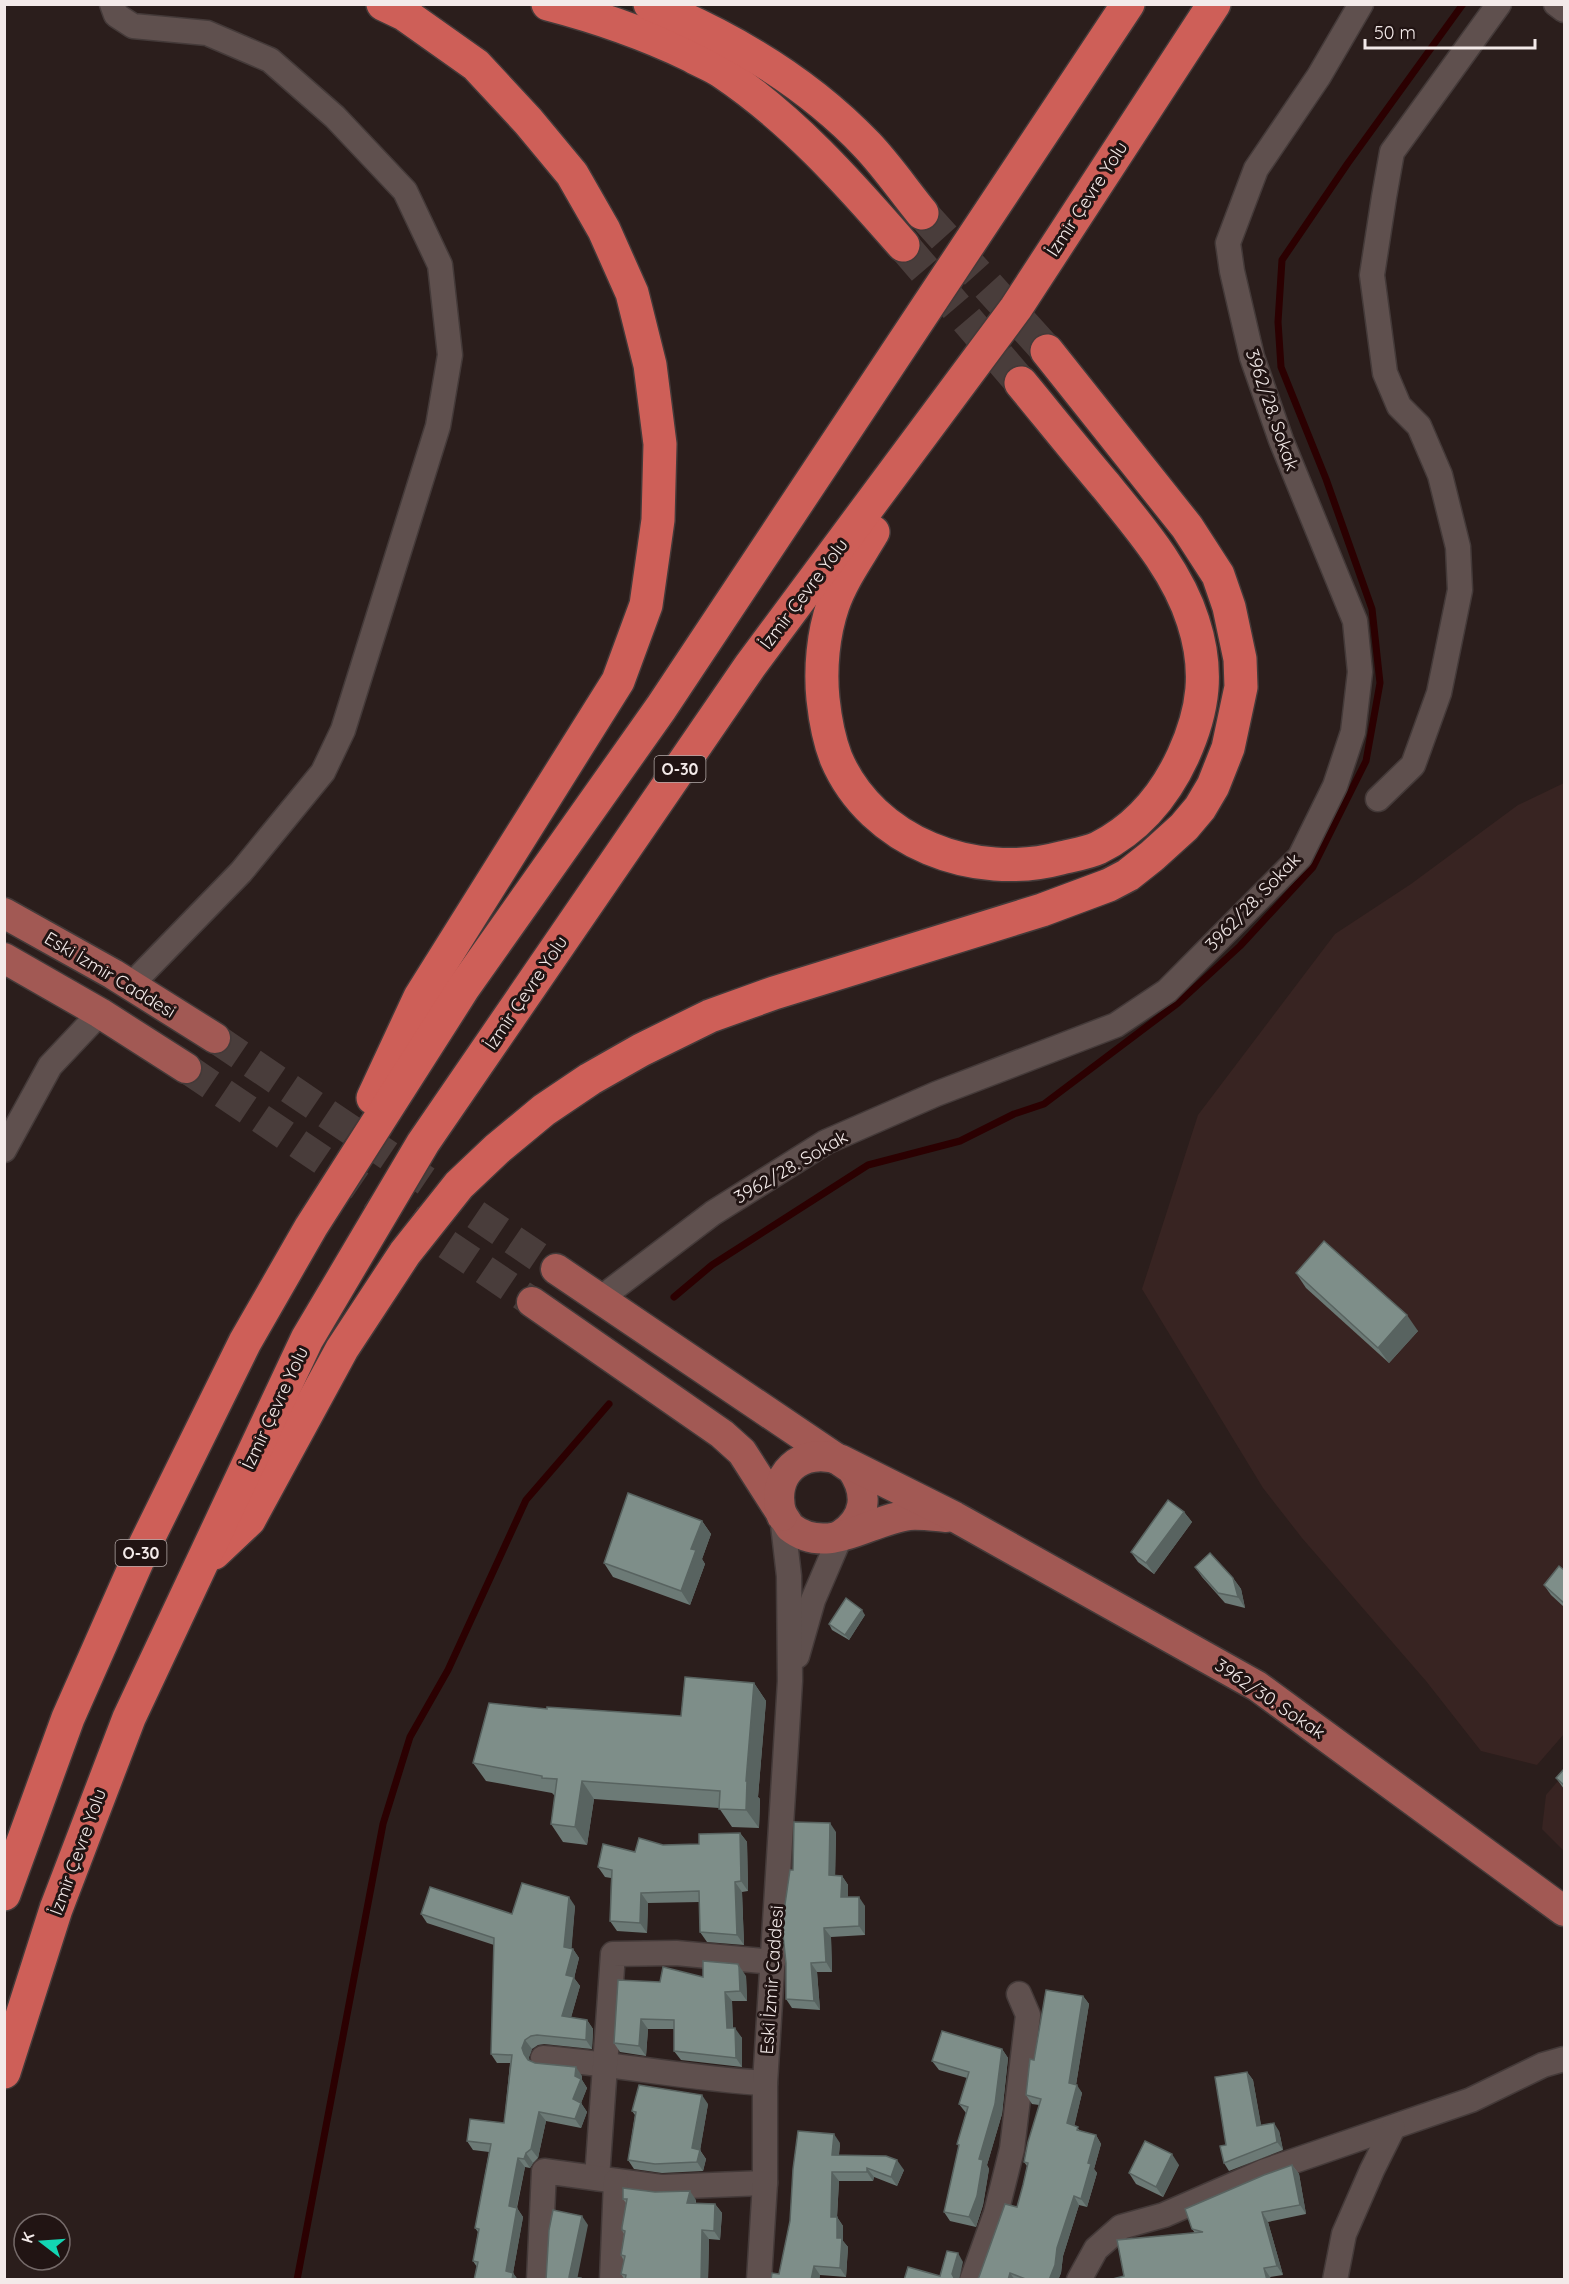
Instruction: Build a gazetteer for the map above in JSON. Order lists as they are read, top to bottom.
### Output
{
  "streets": {
    "highway": ["İzmir Çevre Yolu", "O-30"],
    "main road": ["Eski İzmir Caddesi", "3962/30. Sokak"],
    "street": ["3962/28. Sokak"]
  },
  "crossings": [
    ["Eski İzmir Caddesi", "3962/30. Sokak"]
  ],
  "scale_bar": "50 m",
  "north": "left"
}
